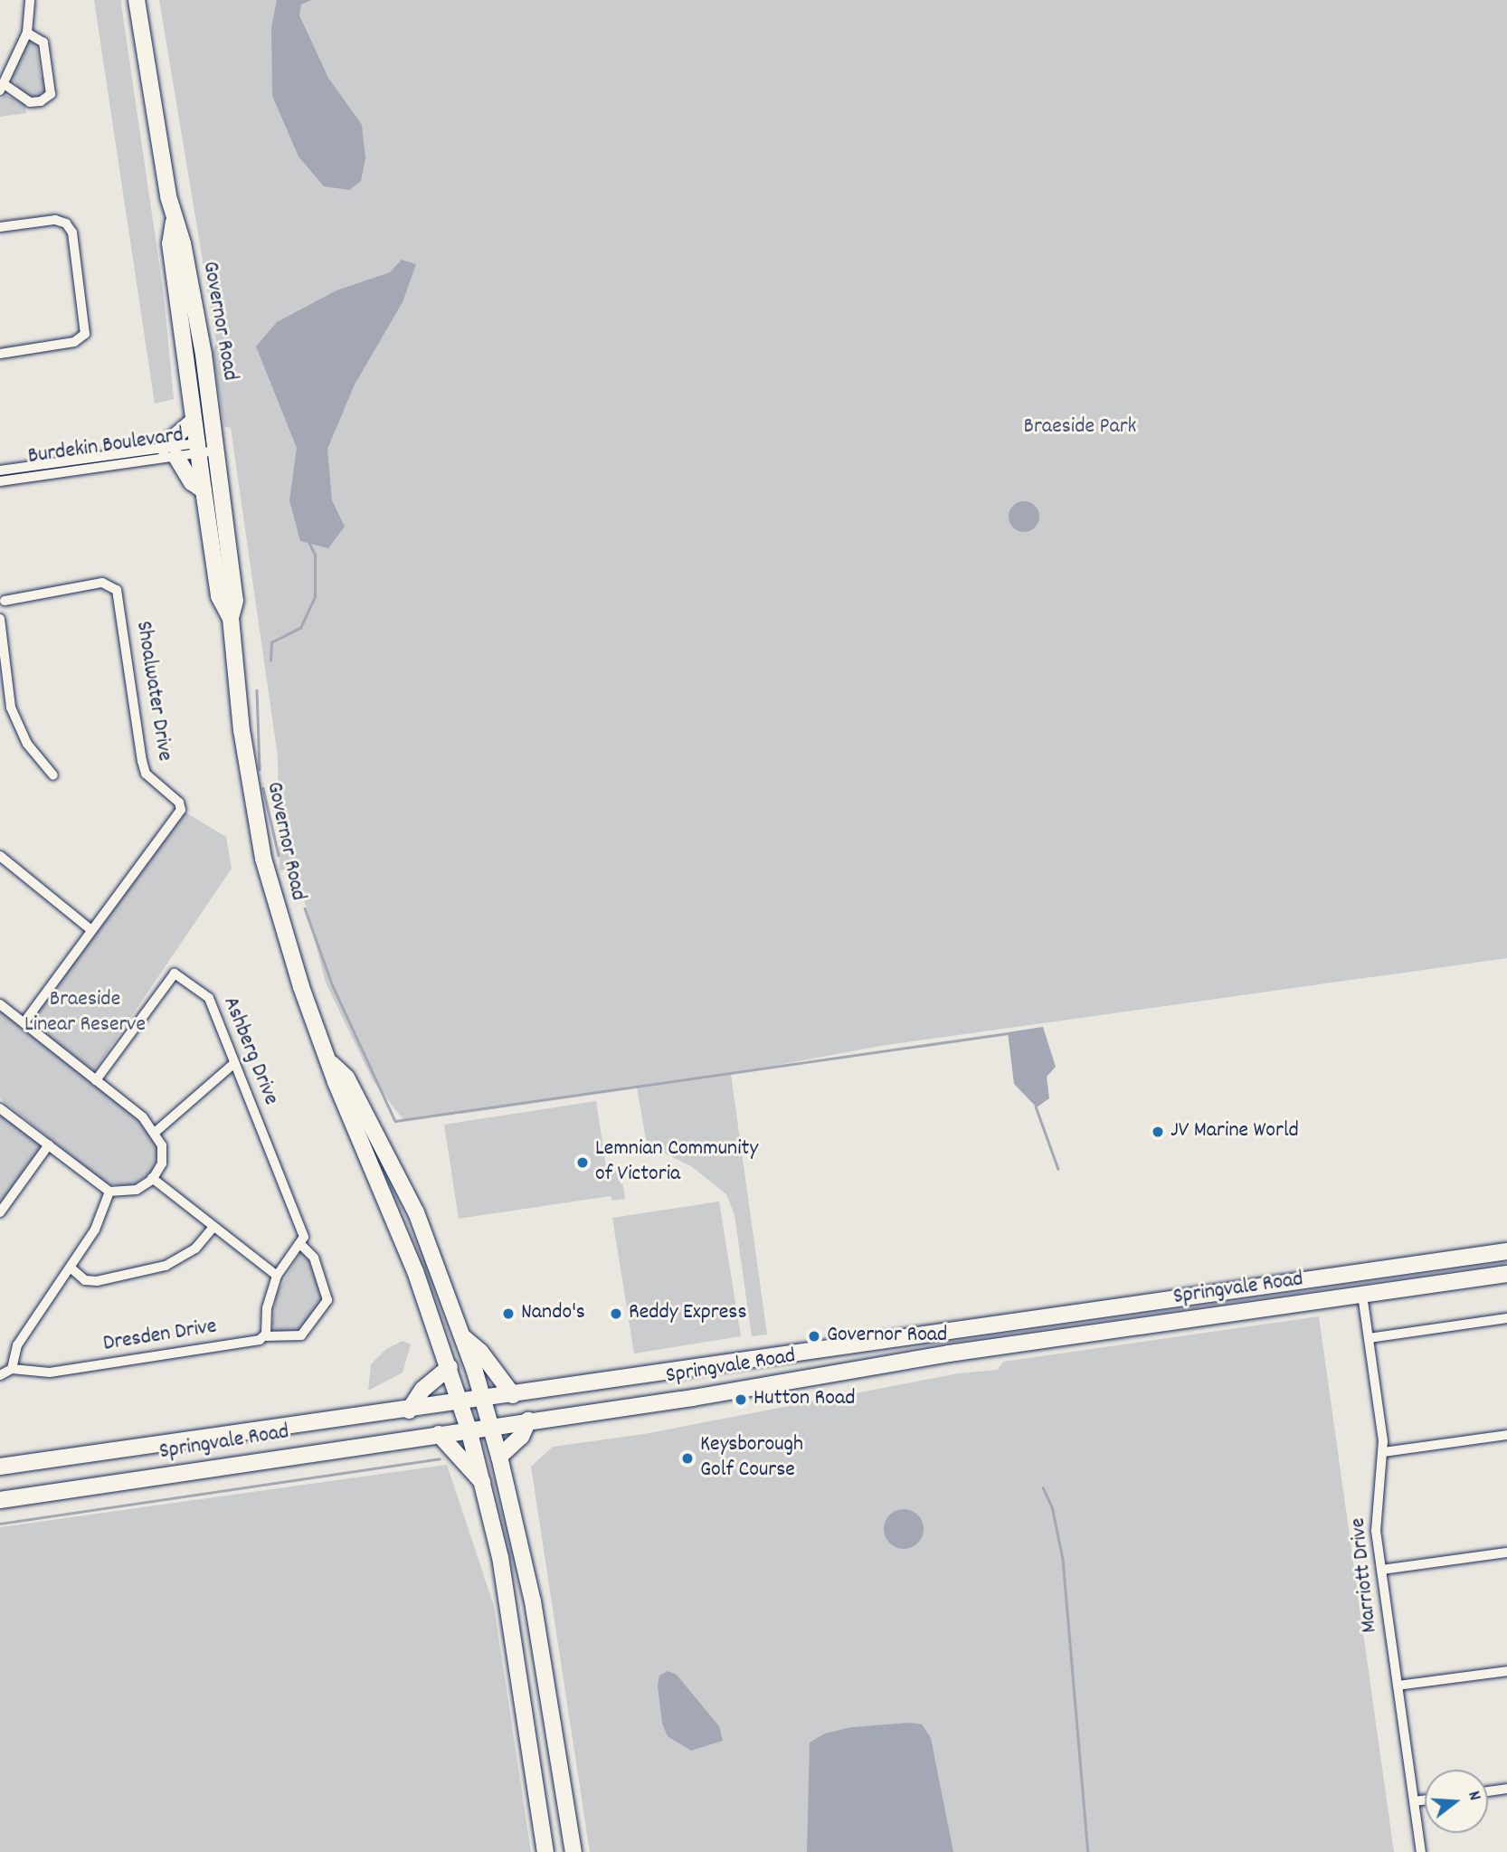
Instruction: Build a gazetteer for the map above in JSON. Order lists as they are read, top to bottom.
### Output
{
  "streets": {
    "main road": ["Governor Road", "Springvale Road"],
    "street": [
      "Burdekin Boulevard",
      "Shoalwater Drive",
      "Ashberg Drive",
      "Dresden Drive",
      "Marriott Drive"
    ]
  },
  "crossings": [
    ["Governor Road", "Burdekin Boulevard"],
    ["Governor Road", "Springvale Road"],
    ["Ashberg Drive", "Dresden Drive"],
    ["Springvale Road", "Marriott Drive"]
  ],
  "parks": ["Braeside Park", "Braeside Linear Reserve"],
  "places": [
    "JV Marine World",
    "Lemnian Community of Victoria",
    "Nando's",
    "Reddy Express",
    "Governor Road",
    "Hutton Road",
    "Keysborough Golf Course"
  ],
  "north": "right"
}
